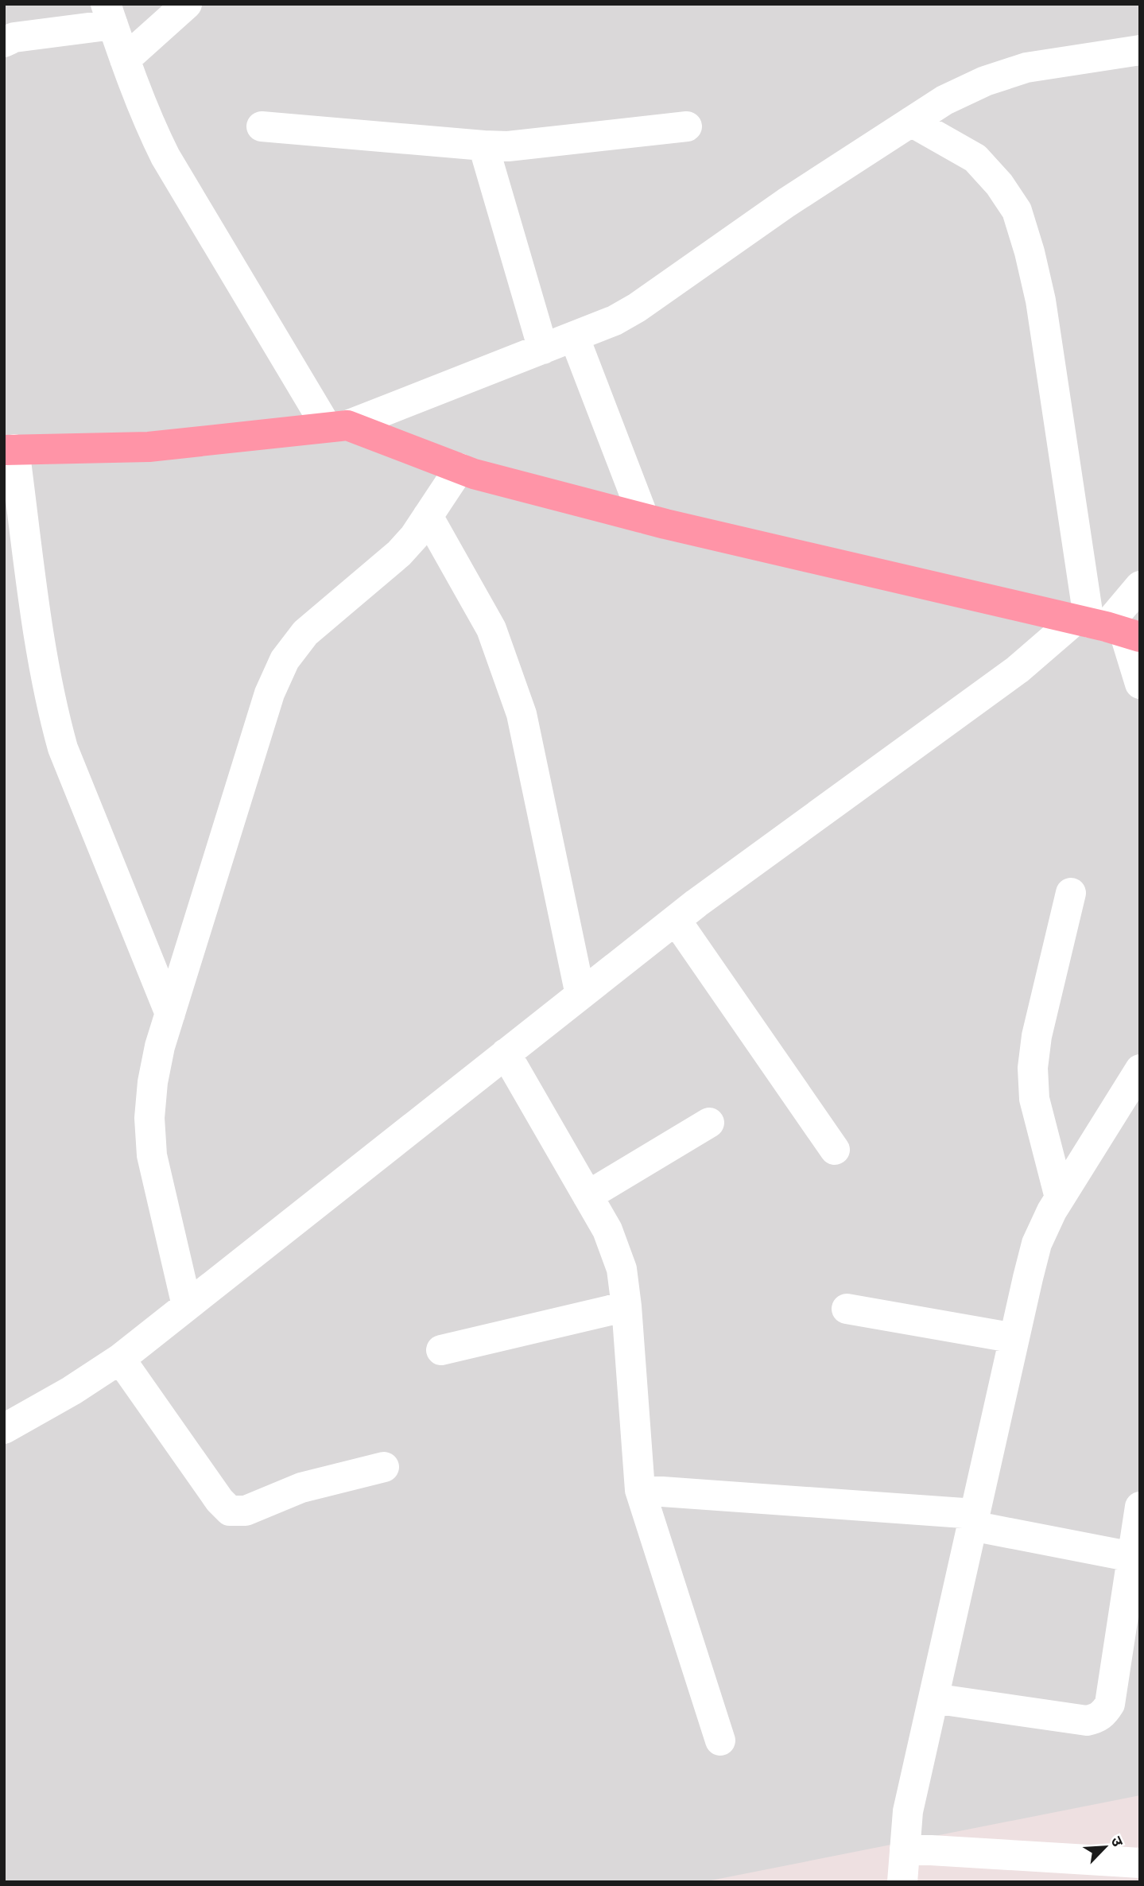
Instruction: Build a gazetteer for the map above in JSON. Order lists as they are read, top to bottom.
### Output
{
  "north": "top right"
}
